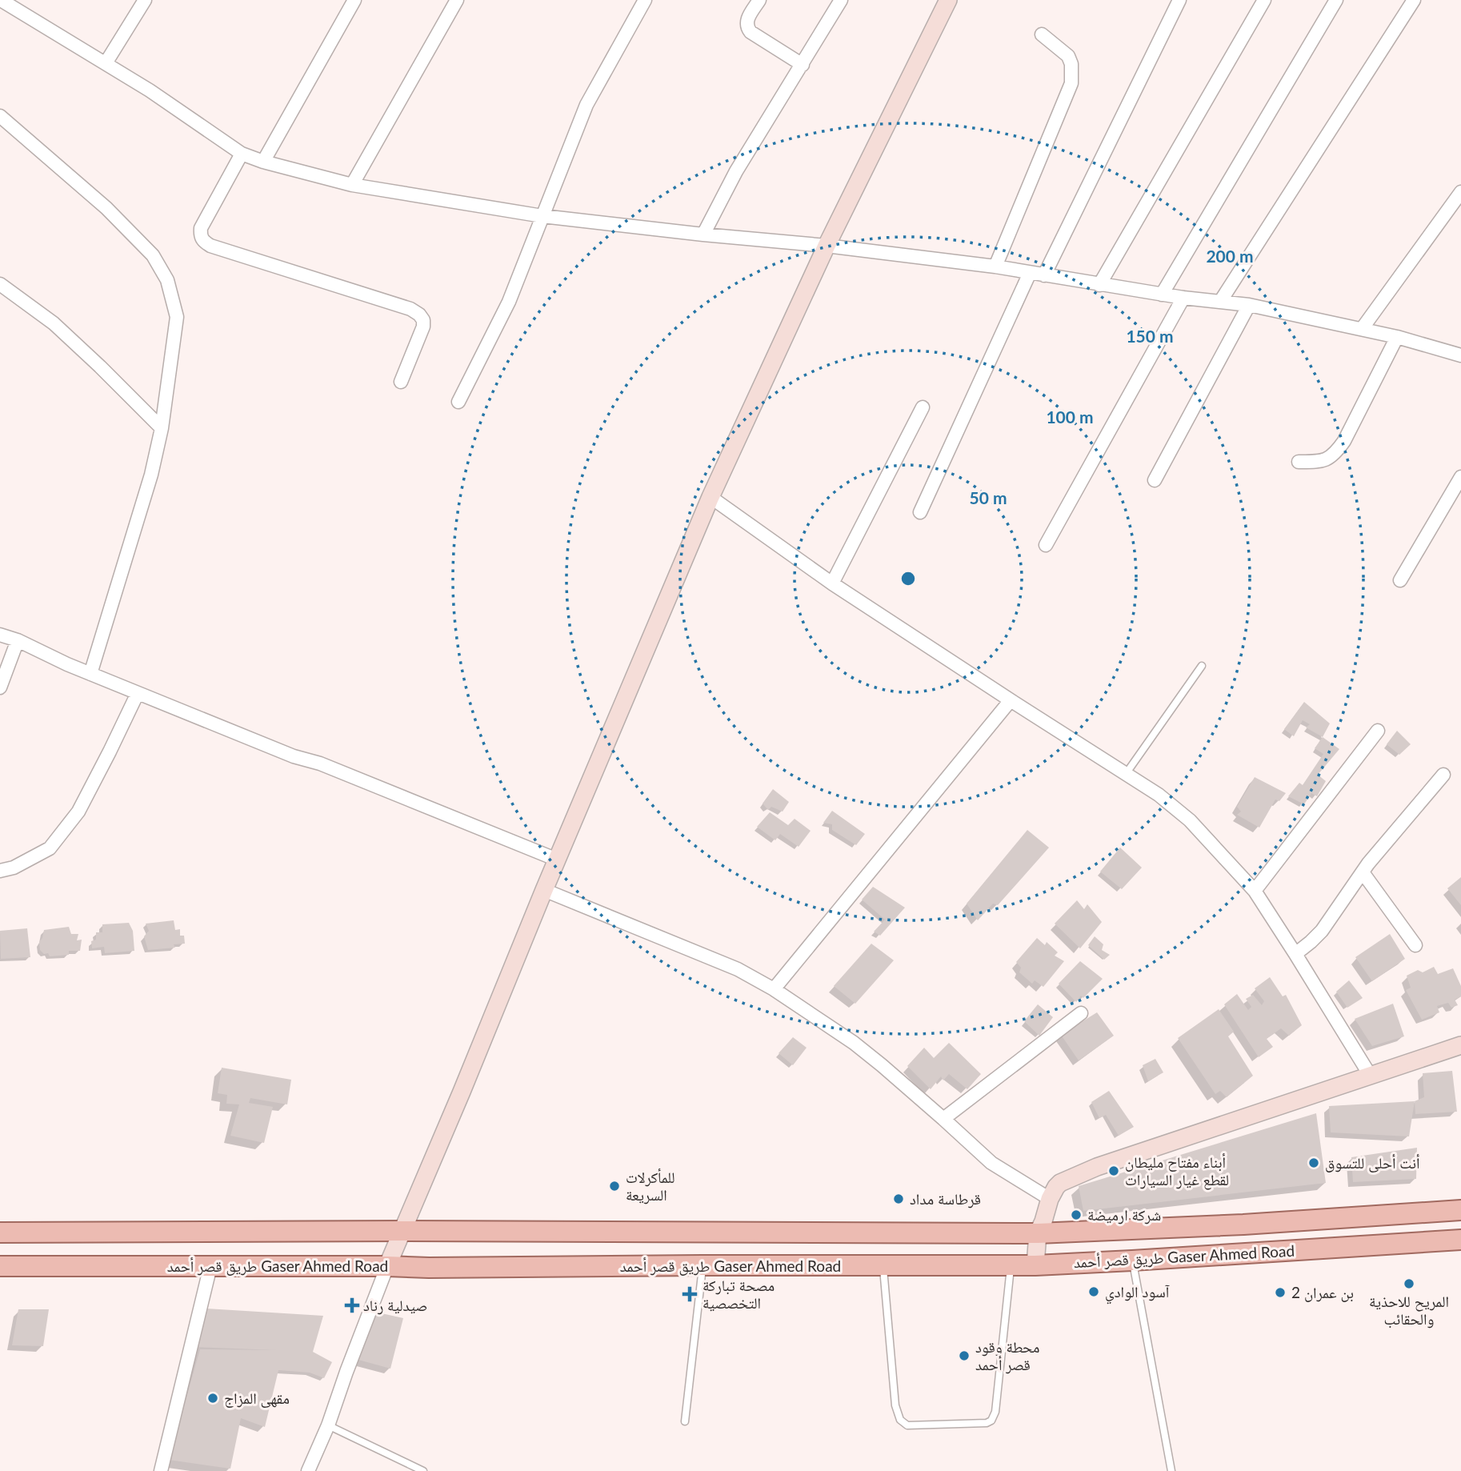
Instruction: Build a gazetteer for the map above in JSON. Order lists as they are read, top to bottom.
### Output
{
  "streets": {
    "main road": ["طريق قصر أحمد Gaser Ahmed Road"]
  },
  "places": {
    "other": [
      "أنت أحلى للتسوق",
      "أبناء مفتاح مليطان لقطع غيار السيارات",
      "للمأكرلات السريعة",
      "قرطاسة مداد",
      "شركة ارميضة",
      "المريح للاحذية والحقائب",
      "آسود الوادي",
      "بن عمران 2",
      "محطة وقود قصر أحمد",
      "مقهى المزاج"
    ],
    "health": ["مصحة تباركة التخصصية", "صيدلية رناد"]
  },
  "rings": [
    "200 m",
    "150 m",
    "100 m",
    "50 m"
  ]
}
